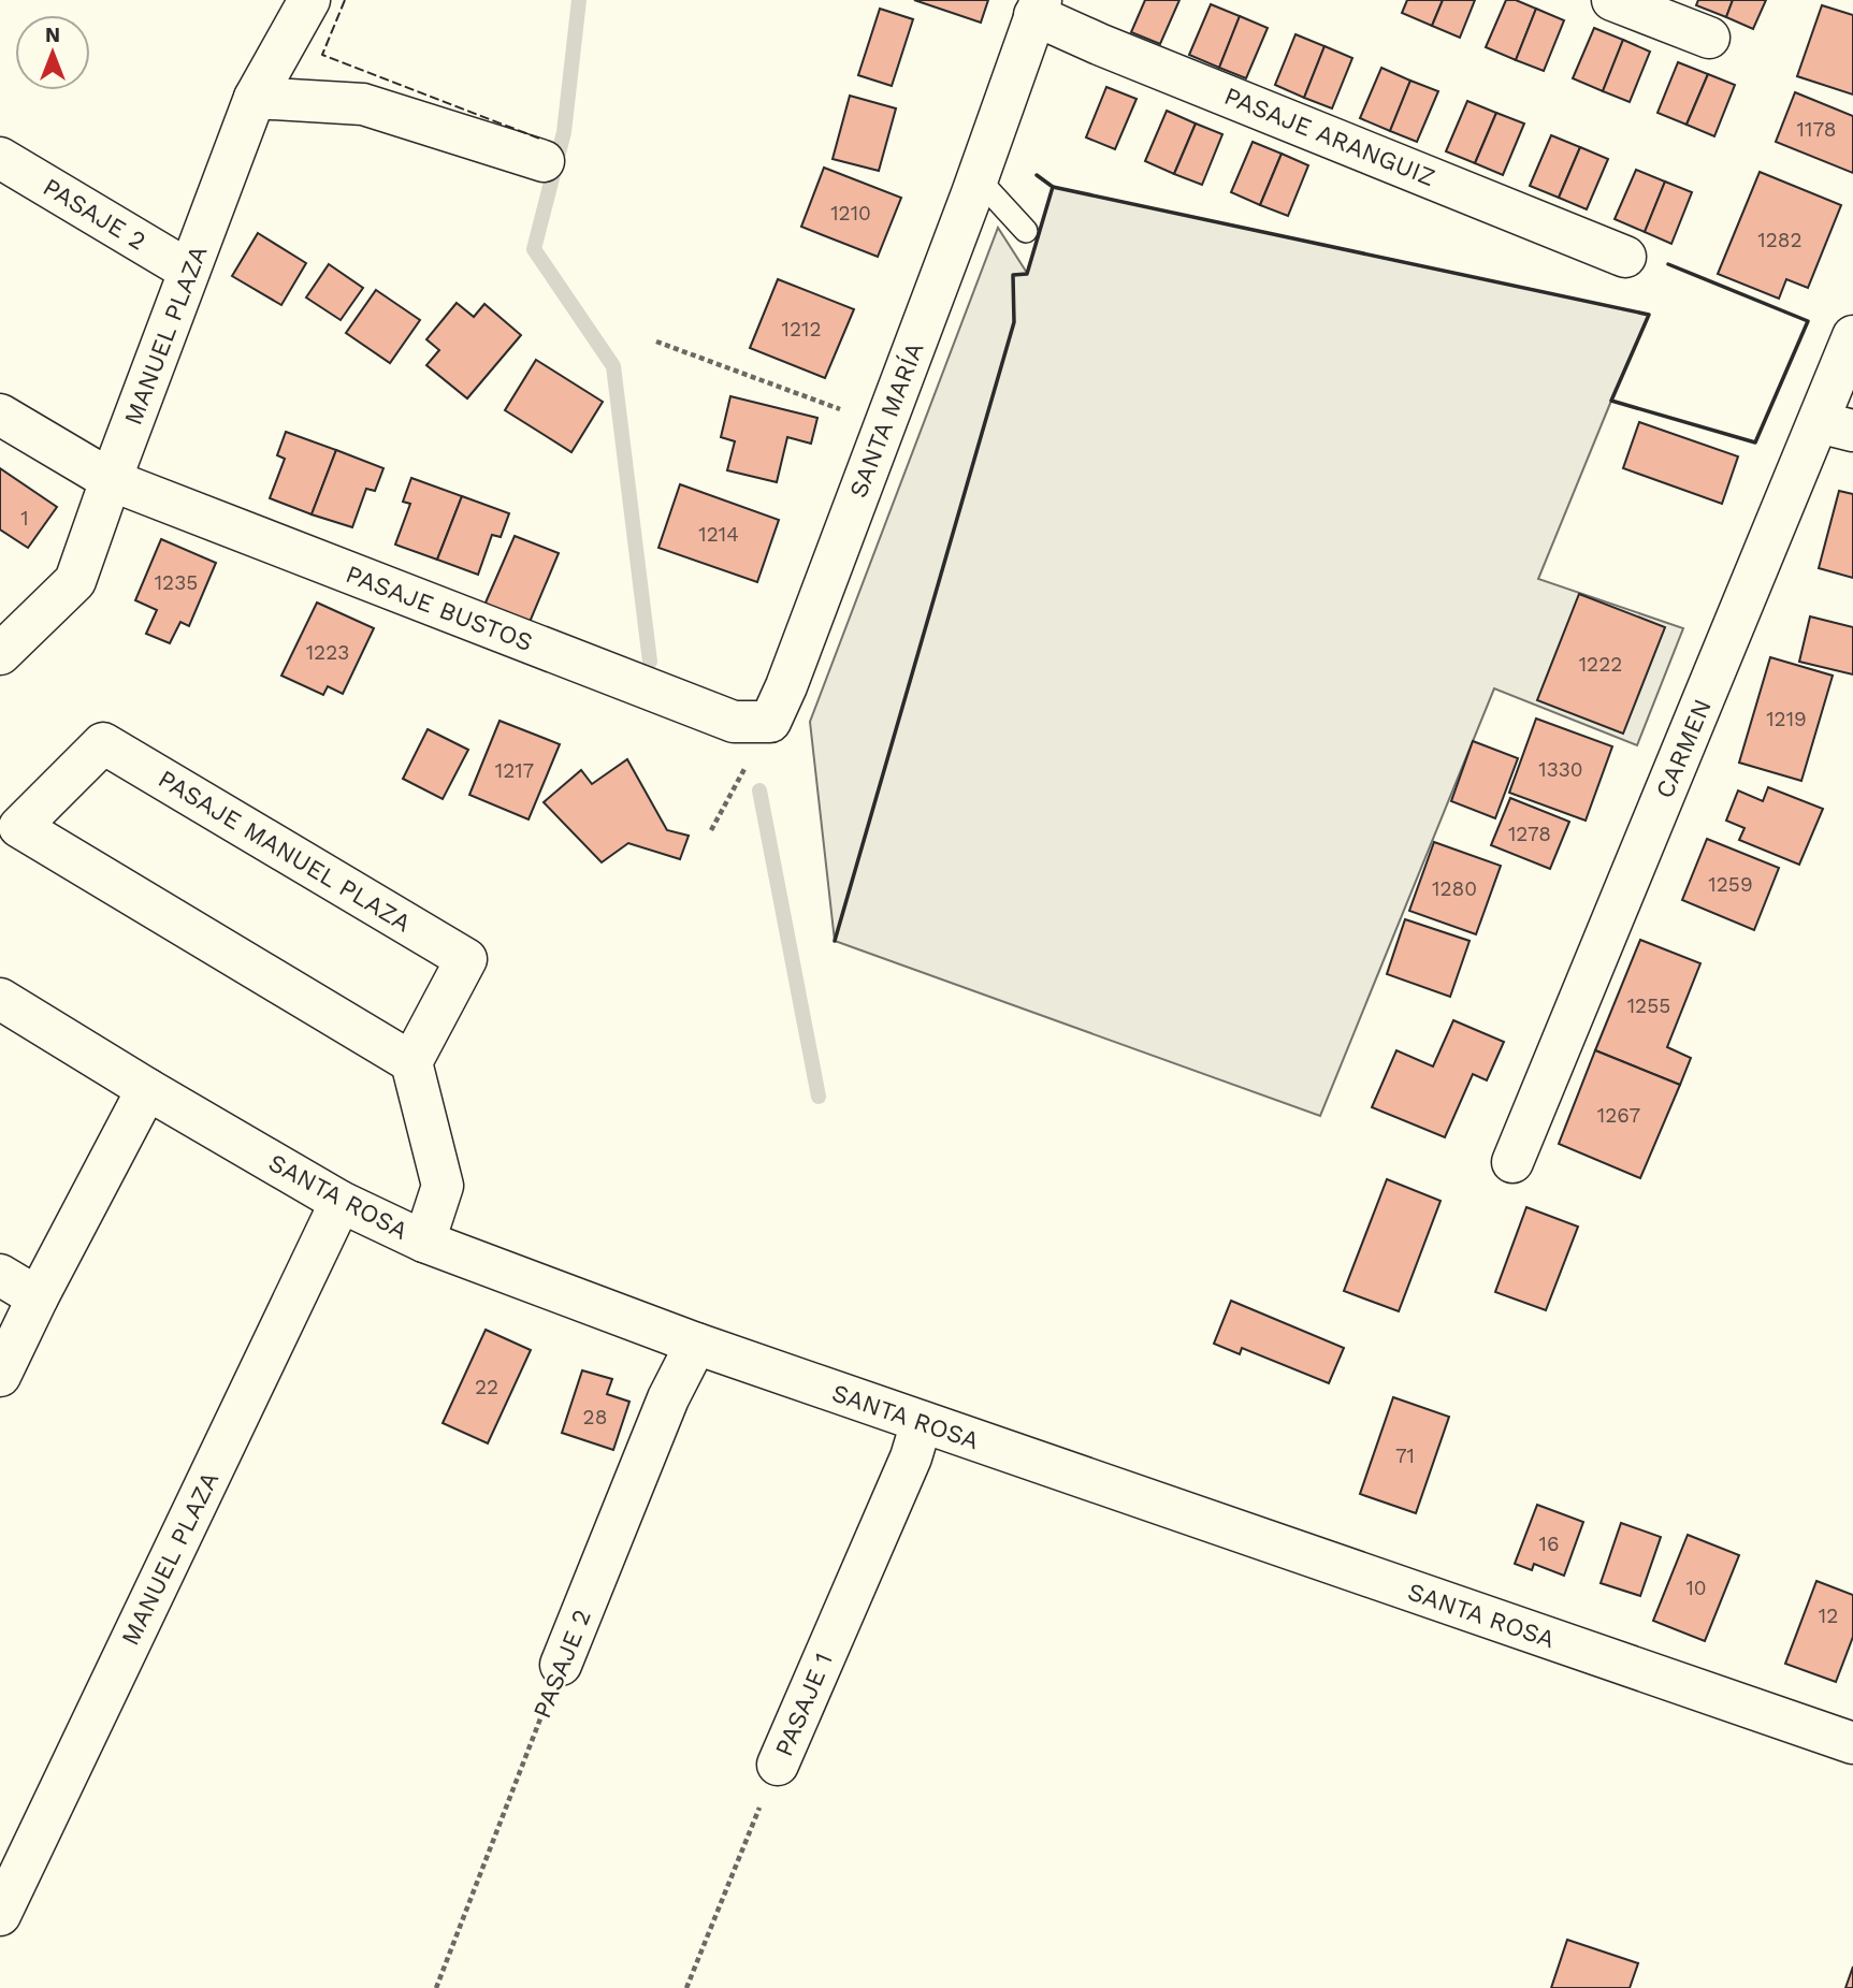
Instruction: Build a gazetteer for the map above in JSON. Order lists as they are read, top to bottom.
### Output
{
  "streets": {
    "street": [
      "PASAJE ARANGUIZ",
      "PASAJE 2",
      "MANUEL PLAZA",
      "SANTA MARÍA",
      "PASAJE BUSTOS",
      "CARMEN",
      "PASAJE MANUEL PLAZA",
      "SANTA ROSA",
      "PASAJE 1"
    ]
  },
  "crossings": [
    ["PASAJE ARANGUIZ", "SANTA MARÍA"],
    ["PASAJE 2", "MANUEL PLAZA"],
    ["PASAJE 2", "SANTA ROSA"],
    ["MANUEL PLAZA", "PASAJE BUSTOS"],
    ["MANUEL PLAZA", "SANTA ROSA"],
    ["SANTA MARÍA", "PASAJE BUSTOS"],
    ["SANTA ROSA", "PASAJE 1"]
  ],
  "house_numbers": [
    "1178",
    "1210",
    "1282",
    "1212",
    "1",
    "1214",
    "1235",
    "1223",
    "1222",
    "1219",
    "1330",
    "1217",
    "1278",
    "1259",
    "1280",
    "1255",
    "1267",
    "22",
    "28",
    "71",
    "16",
    "10",
    "12"
  ],
  "north": "top"
}
